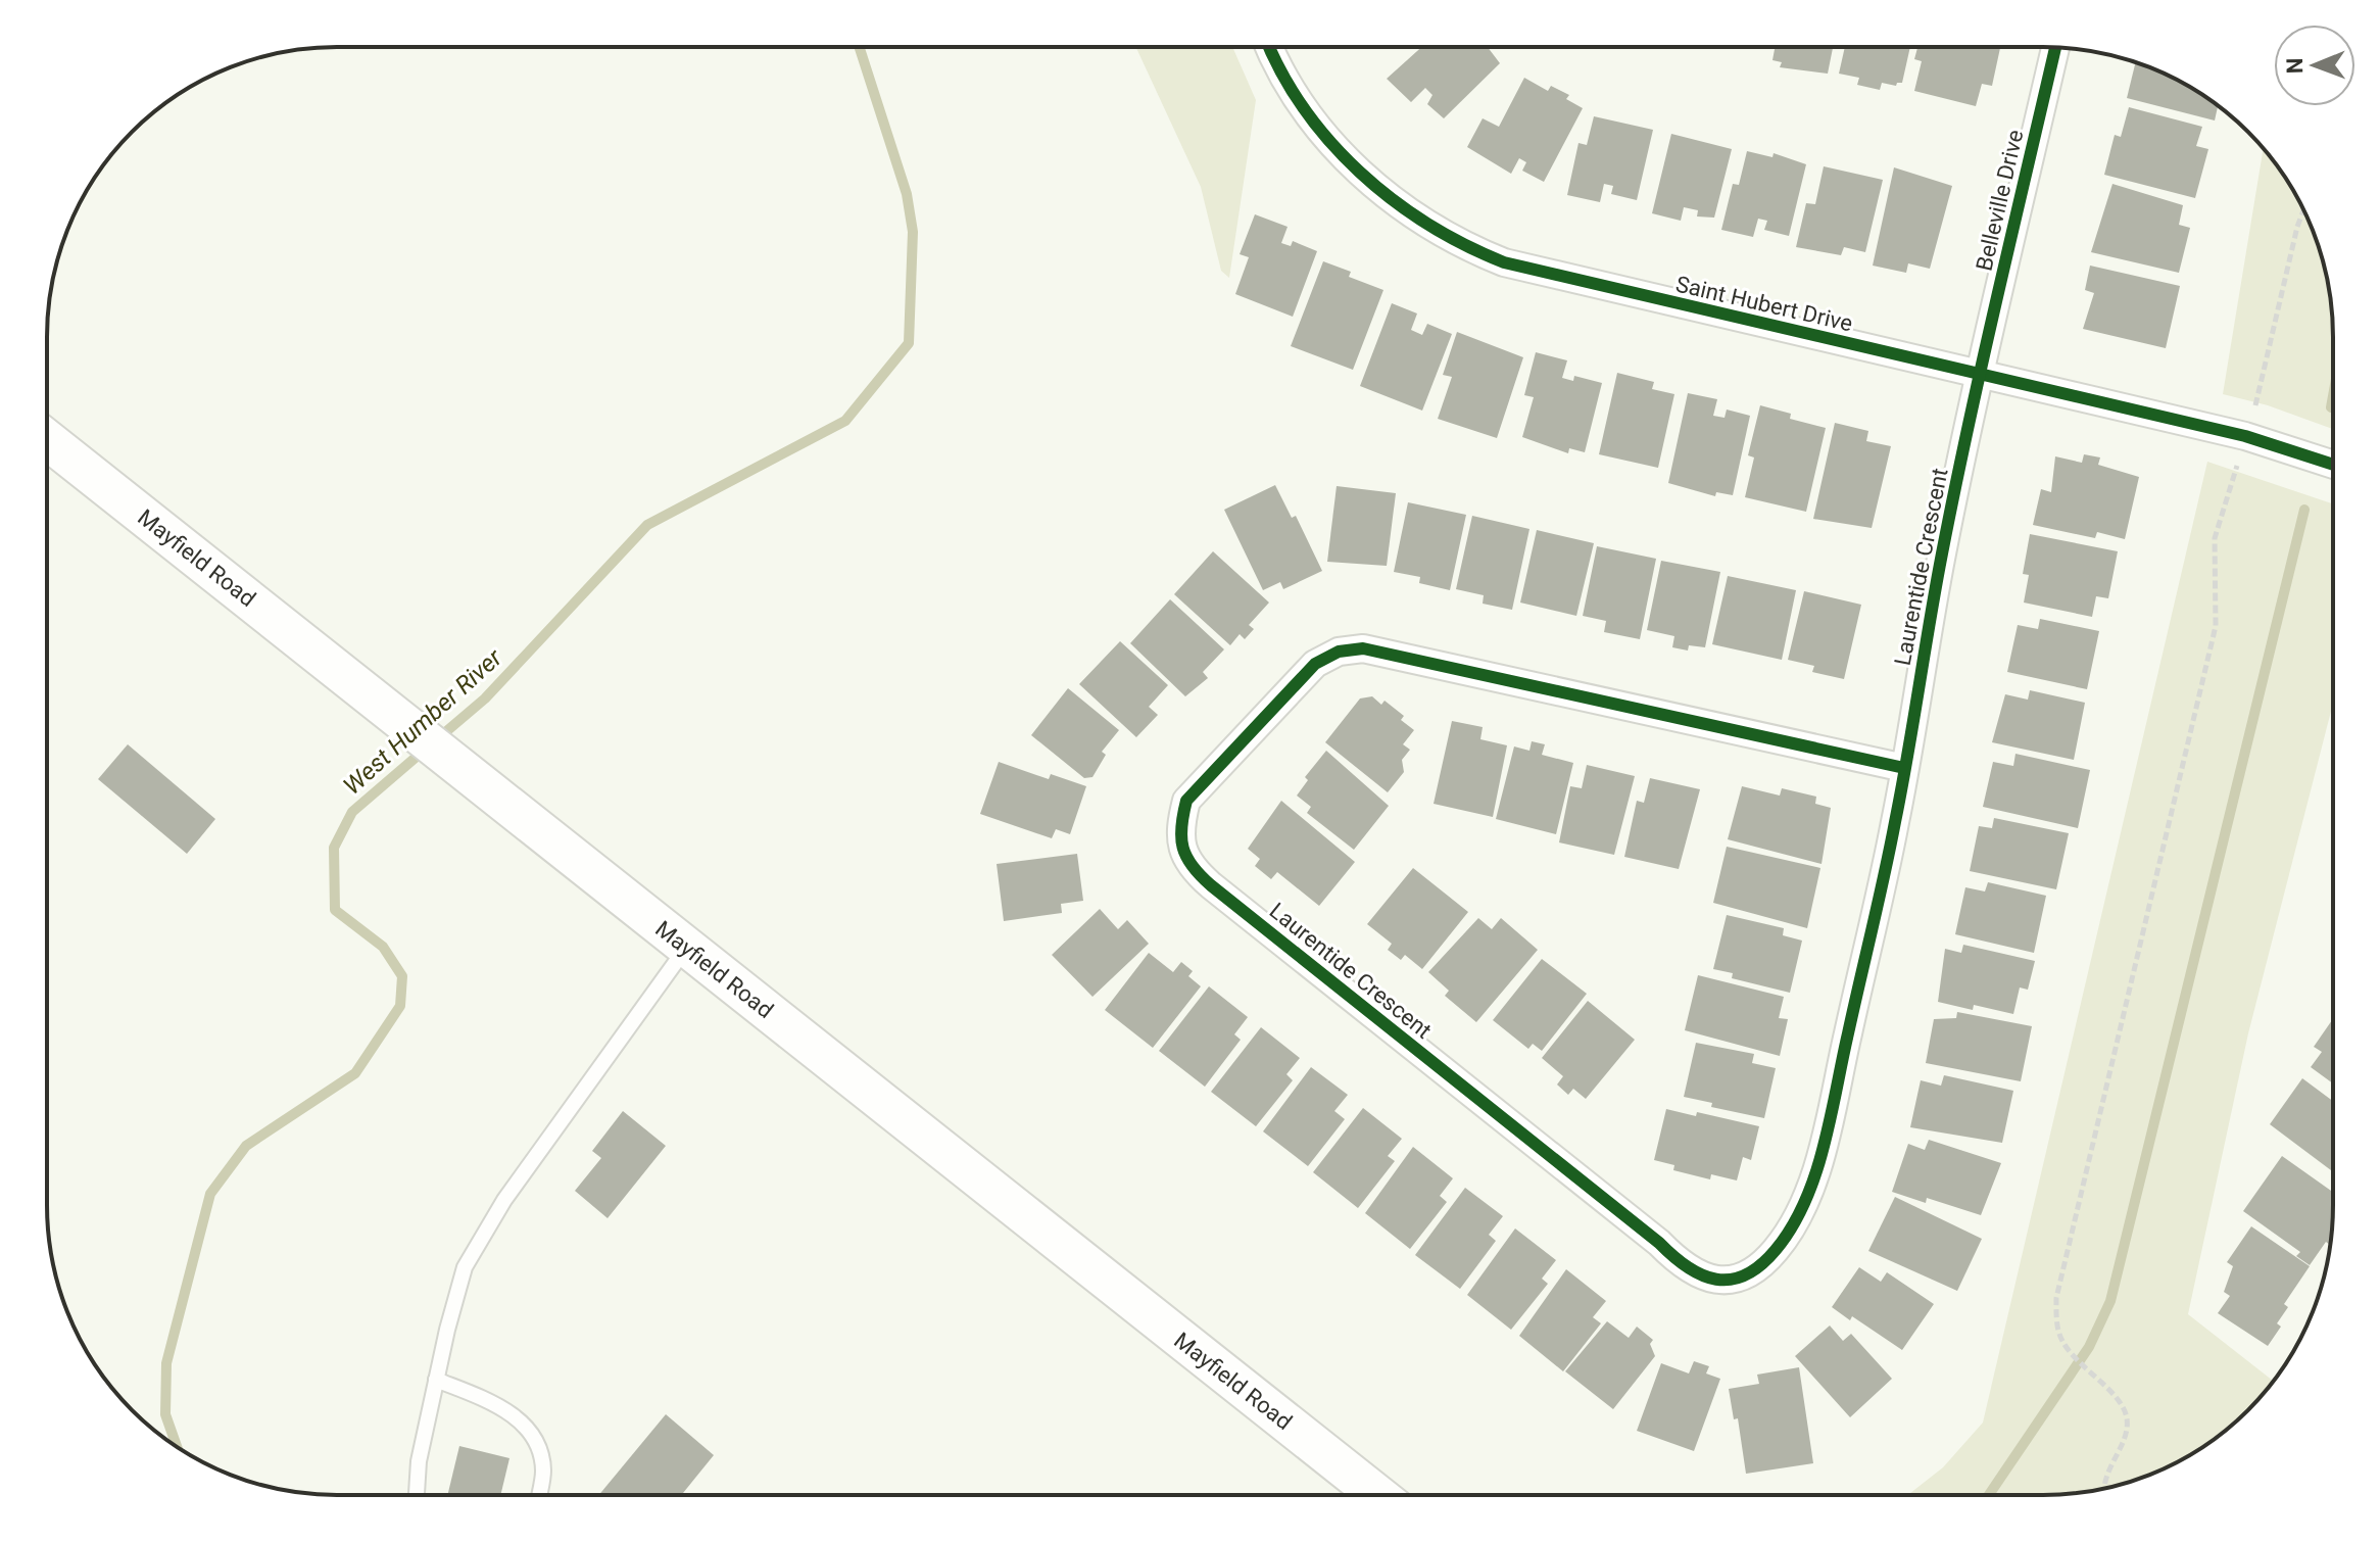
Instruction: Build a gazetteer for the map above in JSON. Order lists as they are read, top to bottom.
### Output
{
  "streets": {
    "main road": ["Mayfield Road"],
    "street": ["Belleville Drive", "Saint Hubert Drive", "Laurentide Crescent"]
  },
  "crossings": [
    ["Belleville Drive", "Saint Hubert Drive"],
    ["Belleville Drive", "Laurentide Crescent"],
    ["Saint Hubert Drive", "Laurentide Crescent"]
  ],
  "water": ["West Humber River"],
  "north": "left"
}
